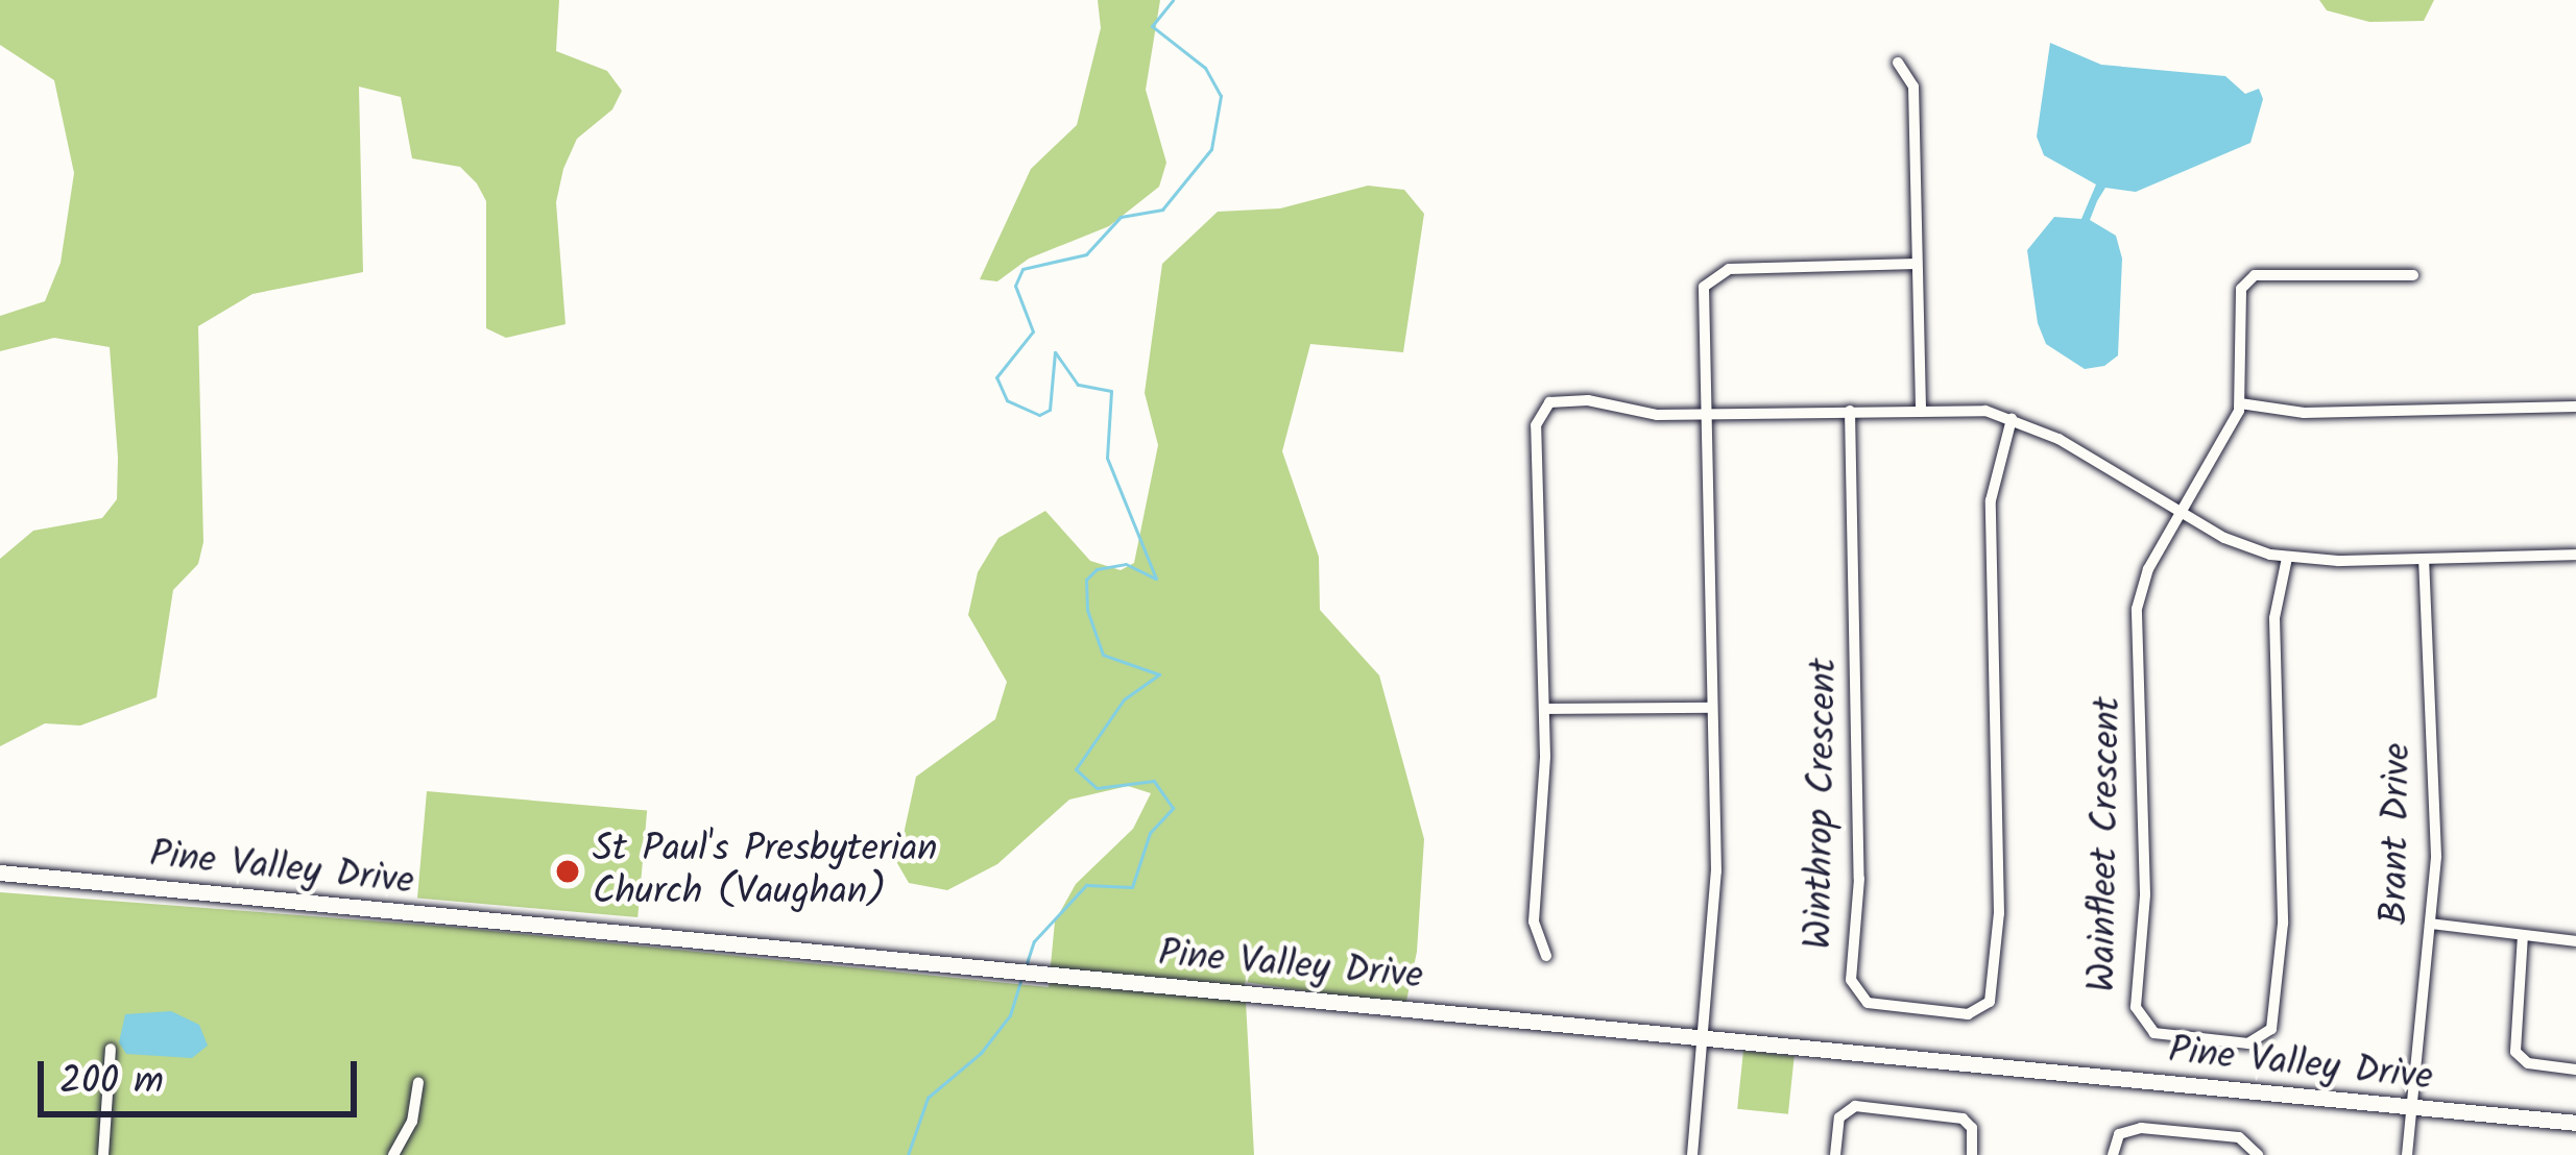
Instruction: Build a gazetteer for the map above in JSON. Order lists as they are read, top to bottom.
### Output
{
  "streets": {
    "street": [
      "Winthrop Crescent",
      "Brant Drive",
      "Wainfleet Crescent",
      "Pine Valley Drive"
    ]
  },
  "crossings": [
    ["Brant Drive", "Pine Valley Drive"]
  ],
  "places": ["St Paul's Presbyterian Church (Vaughan)"],
  "scale_bar": "200 m"
}
